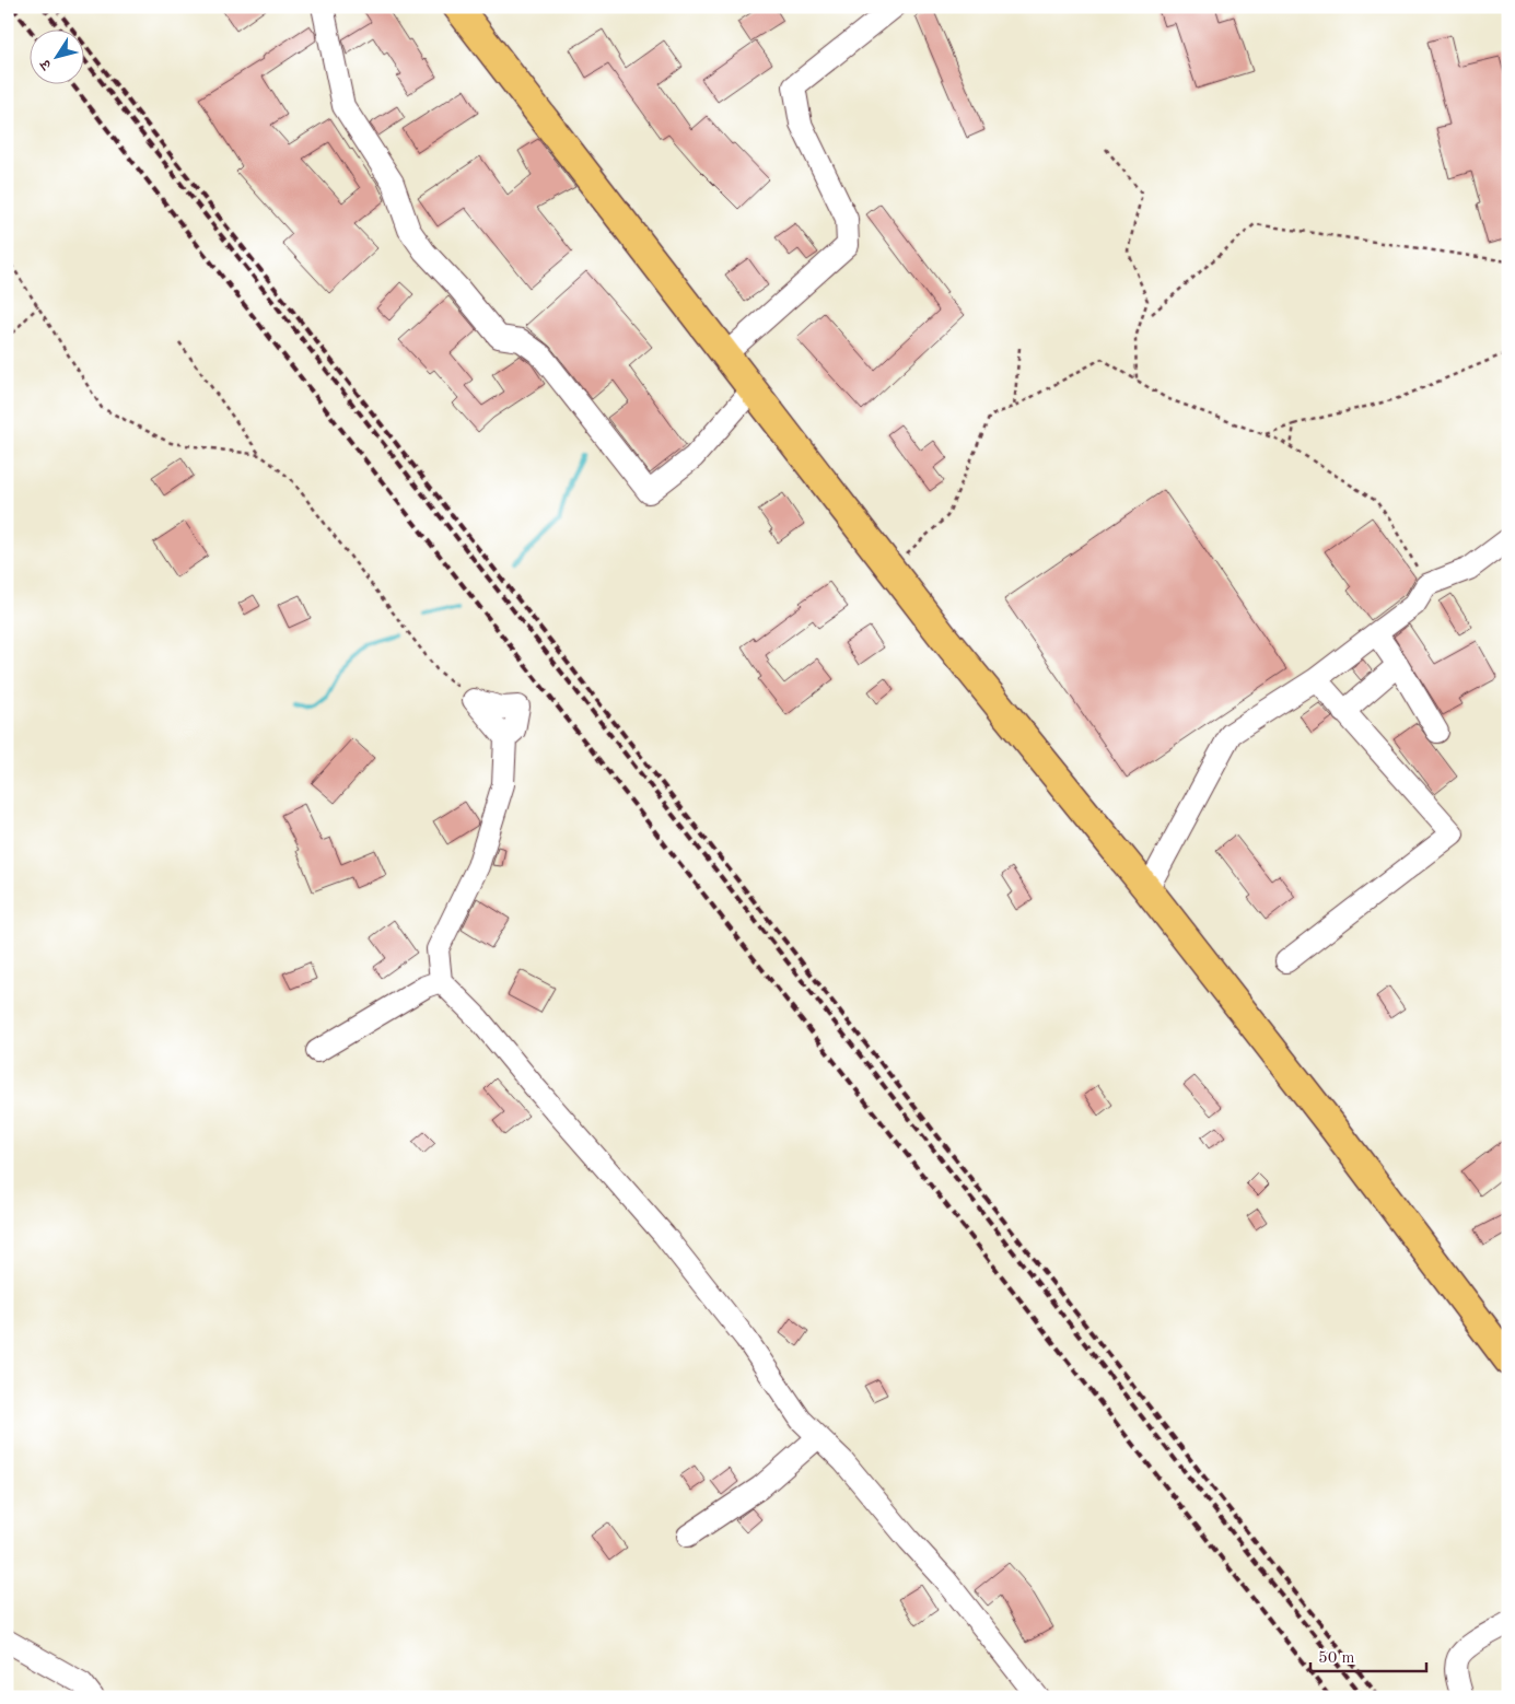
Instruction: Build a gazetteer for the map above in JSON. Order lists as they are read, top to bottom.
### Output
{
  "scale_bar": "50 m",
  "north": "bottom left"
}
